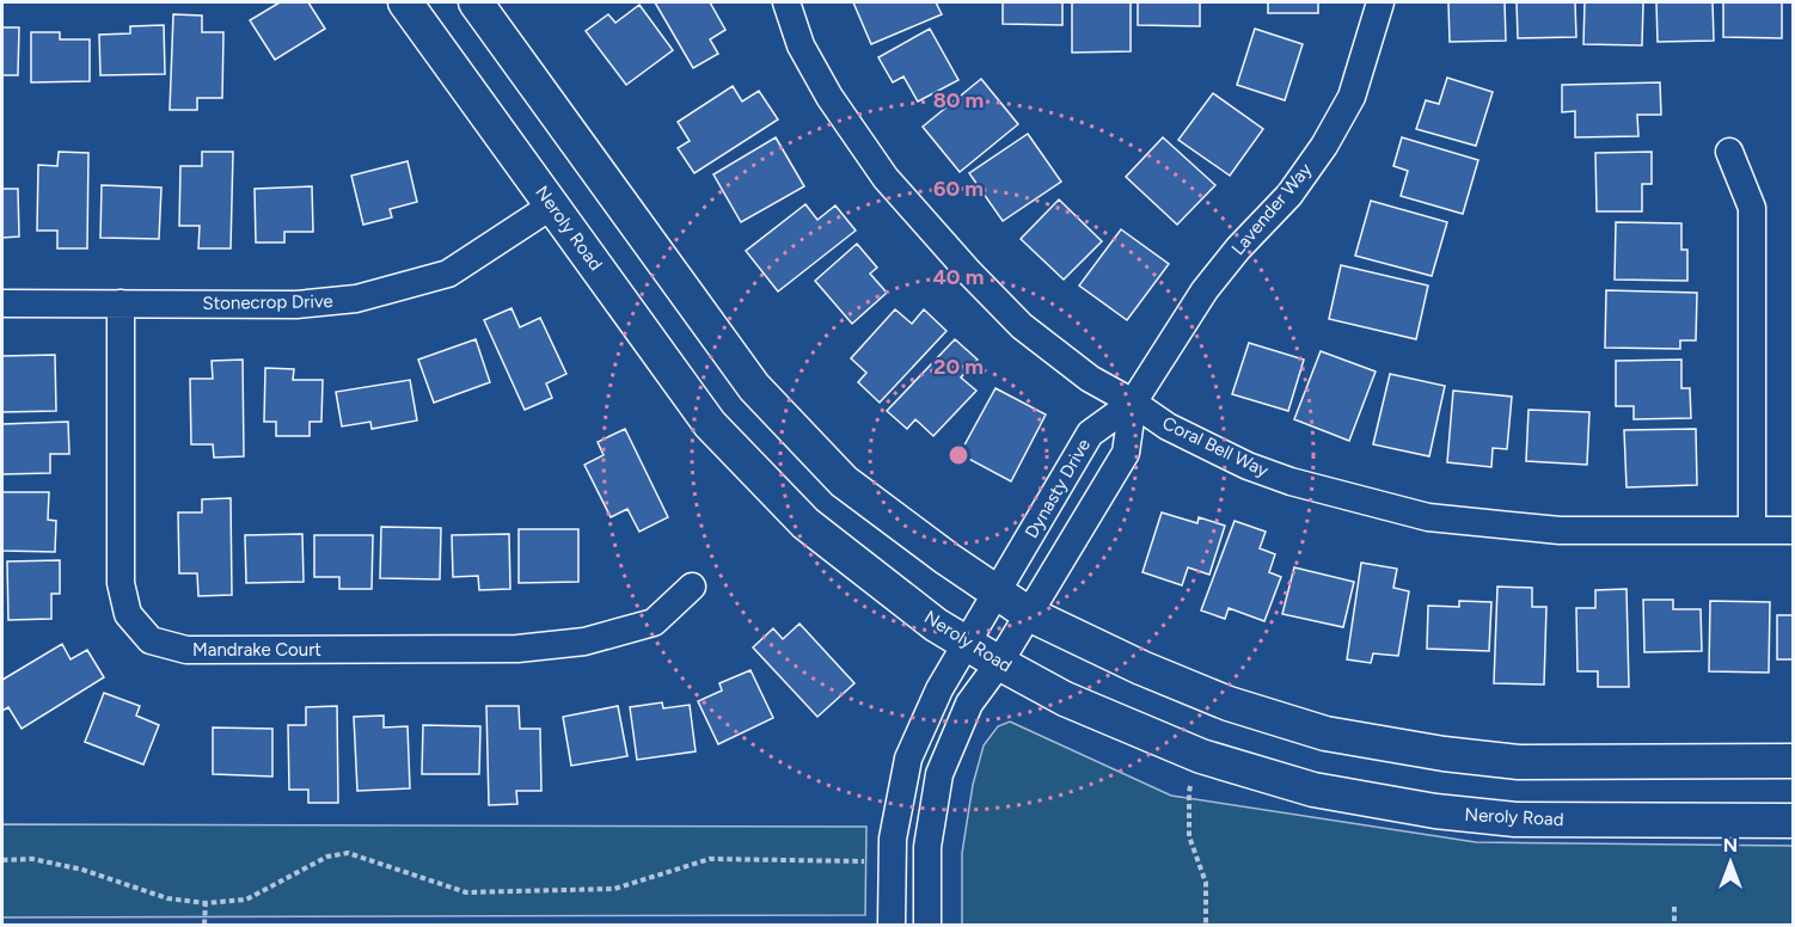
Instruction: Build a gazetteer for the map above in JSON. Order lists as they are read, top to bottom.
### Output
{
  "streets": {
    "street": [
      "Lavender Way",
      "Neroly Road",
      "Stonecrop Drive",
      "Coral Bell Way",
      "Dynasty Drive",
      "Mandrake Court"
    ]
  },
  "crossings": [
    ["Lavender Way", "Coral Bell Way"],
    ["Lavender Way", "Dynasty Drive"],
    ["Neroly Road", "Stonecrop Drive"],
    ["Neroly Road", "Dynasty Drive"],
    ["Stonecrop Drive", "Mandrake Court"],
    ["Coral Bell Way", "Dynasty Drive"]
  ],
  "north": "top",
  "rings": [
    "80 m",
    "60 m",
    "40 m",
    "20 m"
  ]
}
